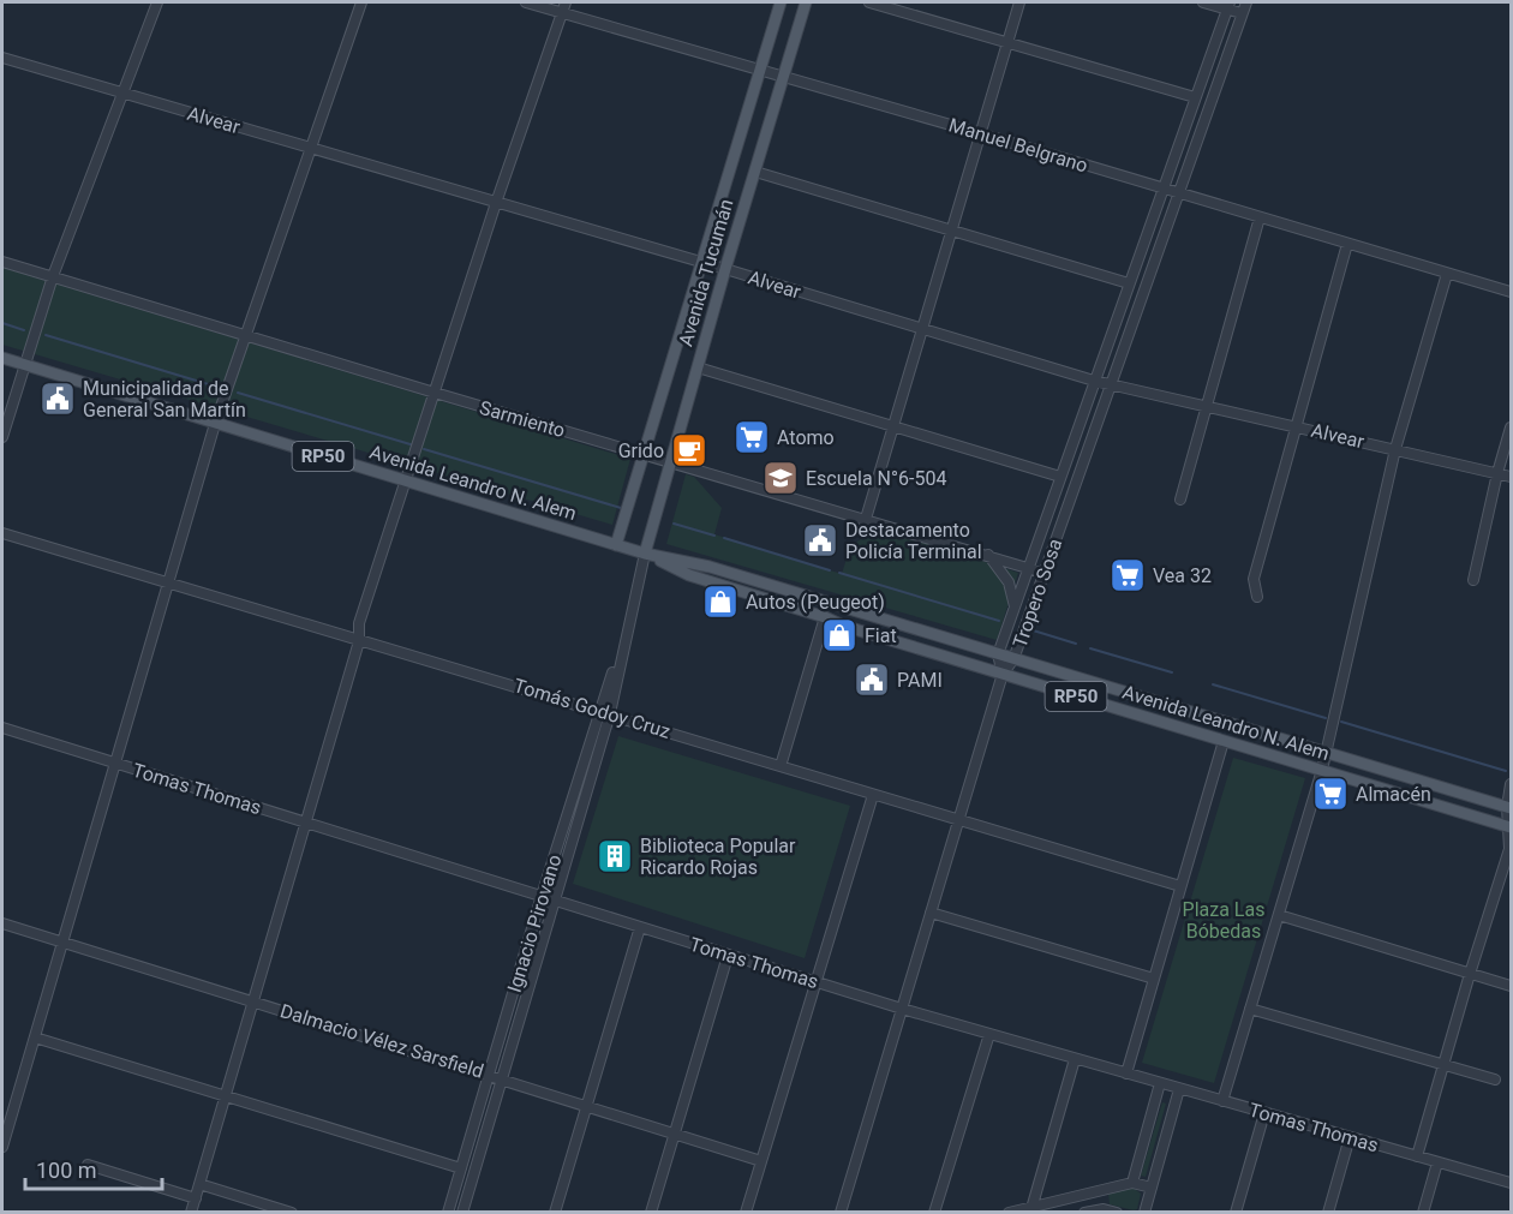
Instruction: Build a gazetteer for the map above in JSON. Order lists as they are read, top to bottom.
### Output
{
  "streets": {
    "main road": ["Avenida Tucumán", "RP50", "Avenida Leandro N. Alem"],
    "street": [
      "Alvear",
      "Manuel Belgrano",
      "Sarmiento",
      "Tropero Sosa",
      "Tomás Godoy Cruz",
      "Tomas Thomas",
      "Ignacio Pirovano",
      "Dalmacio Vélez Sarsfield"
    ]
  },
  "crossings": [
    ["Alvear", "Avenida Tucumán"],
    ["Alvear", "Tropero Sosa"],
    ["Manuel Belgrano", "Avenida Tucumán"],
    ["Manuel Belgrano", "Tropero Sosa"],
    ["Avenida Tucumán", "Sarmiento"],
    ["Avenida Tucumán", "Avenida Leandro N. Alem"],
    ["Avenida Tucumán", "Ignacio Pirovano"],
    ["Sarmiento", "Tropero Sosa"],
    ["Avenida Leandro N. Alem", "Tropero Sosa"],
    ["Avenida Leandro N. Alem", "Ignacio Pirovano"],
    ["Tomás Godoy Cruz", "Ignacio Pirovano"],
    ["Tomas Thomas", "Ignacio Pirovano"],
    ["Ignacio Pirovano", "Dalmacio Vélez Sarsfield"]
  ],
  "parks": ["Plaza Las Bóbedas"],
  "places": {
    "public building": ["Municipalidad de General San Martín", "Destacamento Policía Terminal", "PAMI"],
    "supermarket": ["Atomo", "Vea 32", "Almacén"],
    "cafe": ["Grido"],
    "school or university": ["Escuela N°6-504"],
    "shop": ["Autos (Peugeot)", "Fiat"],
    "building": ["Biblioteca Popular Ricardo Rojas"]
  },
  "scale_bar": "100 m"
}
